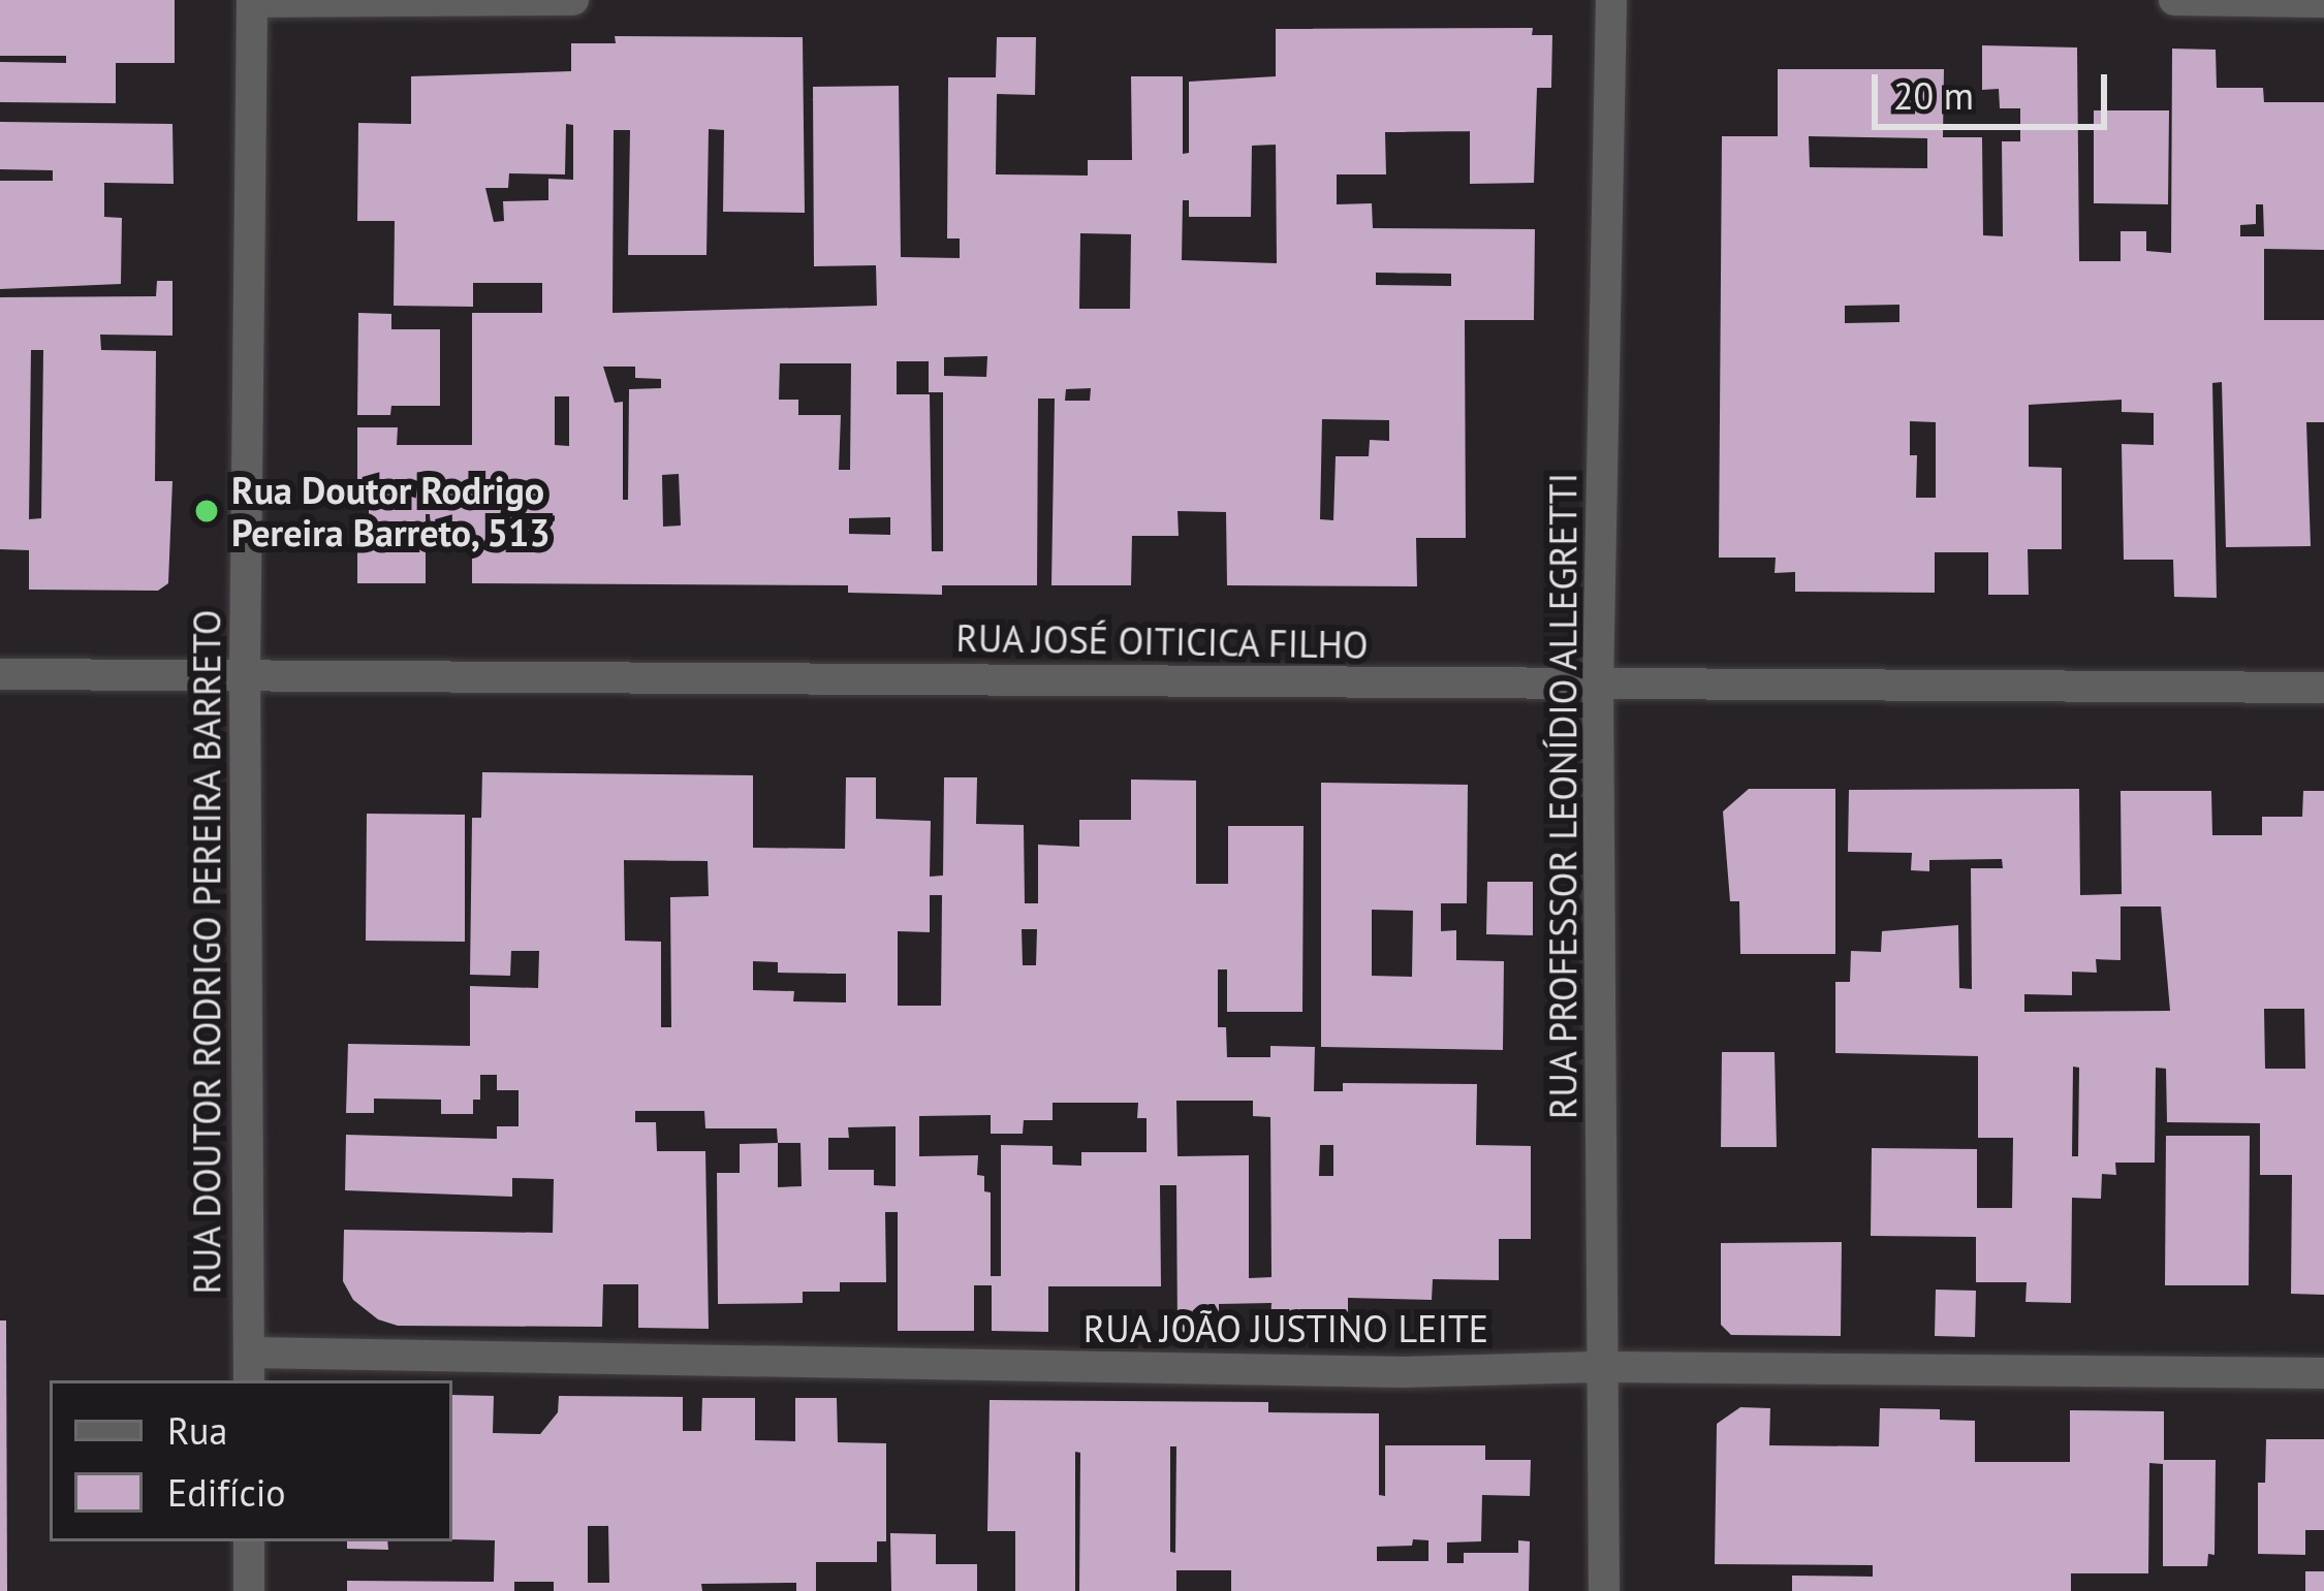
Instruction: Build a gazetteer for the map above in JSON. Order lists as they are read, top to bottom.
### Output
{
  "streets": {
    "street": [
      "RUA JOSÉ OITICICA FILHO",
      "RUA PROFESSOR LEONÍDIO ALLEGRETTI",
      "RUA DOUTOR RODRIGO PEREIRA BARRETO",
      "RUA JOÃO JUSTINO LEITE"
    ]
  },
  "crossings": [
    ["RUA JOSÉ OITICICA FILHO", "RUA PROFESSOR LEONÍDIO ALLEGRETTI"],
    ["RUA JOSÉ OITICICA FILHO", "RUA DOUTOR RODRIGO PEREIRA BARRETO"],
    ["RUA PROFESSOR LEONÍDIO ALLEGRETTI", "RUA JOÃO JUSTINO LEITE"],
    ["RUA DOUTOR RODRIGO PEREIRA BARRETO", "RUA JOÃO JUSTINO LEITE"]
  ],
  "places": ["Rua Doutor Rodrigo Pereira Barreto, 513"],
  "legend": ["Rua", "Edifício"],
  "scale_bar": "20 m"
}
